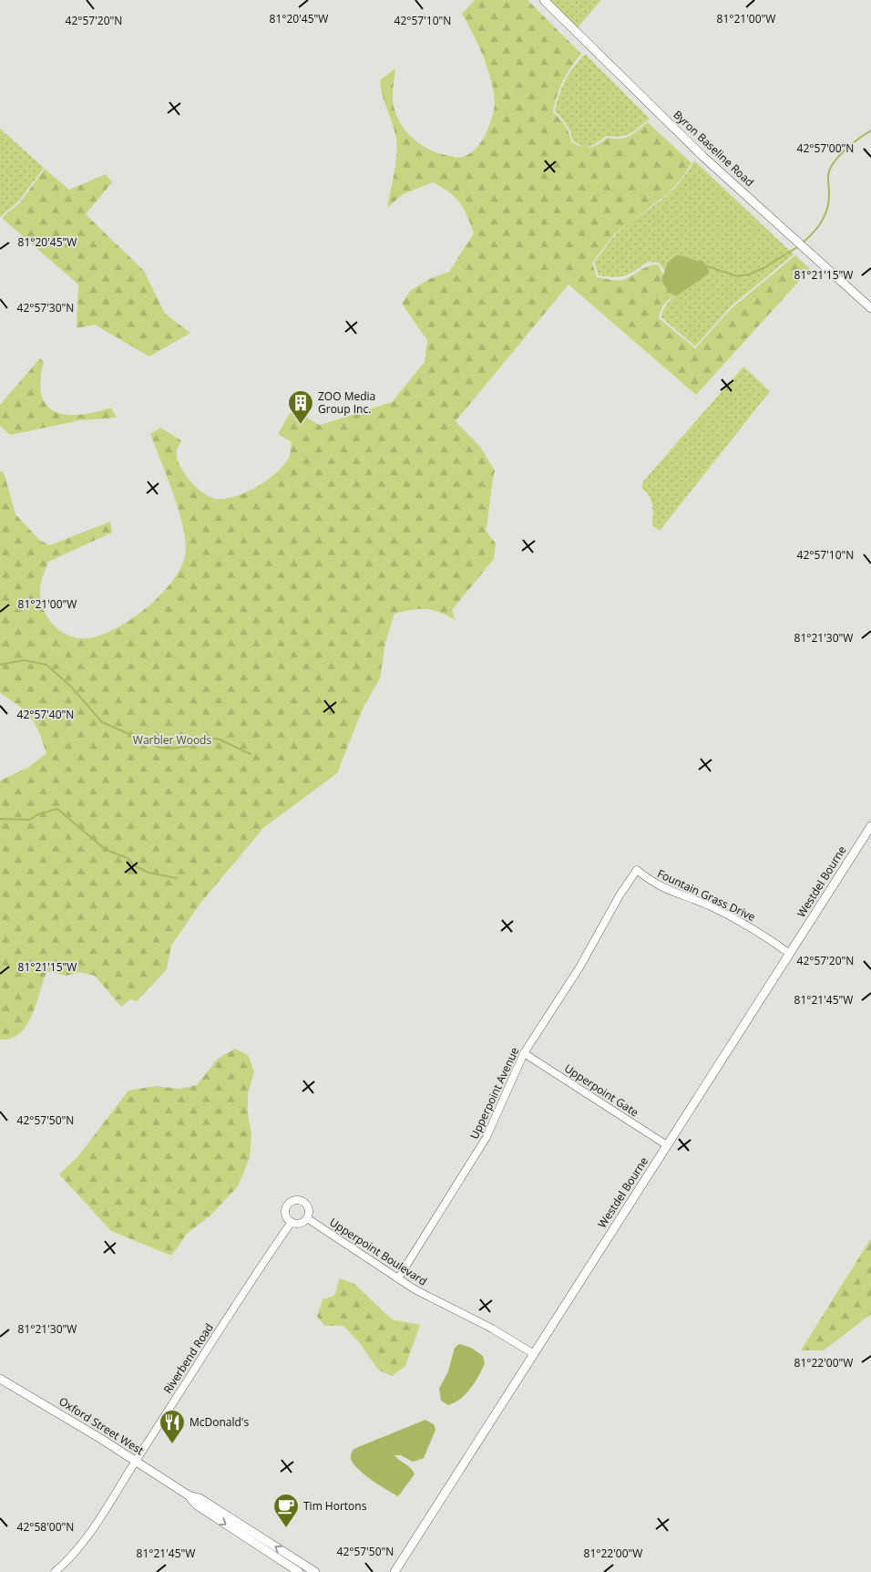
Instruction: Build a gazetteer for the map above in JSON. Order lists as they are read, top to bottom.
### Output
{
  "streets": {
    "main road": ["Byron Baseline Road", "Westdel Bourne", "Oxford Street West"],
    "street": [
      "Fountain Grass Drive",
      "Upperpoint Gate",
      "Upperpoint Avenue",
      "Upperpoint Boulevard",
      "Riverbend Road"
    ]
  },
  "crossings": [
    ["Westdel Bourne", "Fountain Grass Drive"],
    ["Westdel Bourne", "Upperpoint Gate"],
    ["Westdel Bourne", "Upperpoint Boulevard"],
    ["Fountain Grass Drive", "Upperpoint Avenue"],
    ["Upperpoint Gate", "Upperpoint Avenue"],
    ["Upperpoint Avenue", "Upperpoint Boulevard"],
    ["Upperpoint Boulevard", "Riverbend Road"],
    ["Riverbend Road", "Oxford Street West"]
  ],
  "parks": ["Warbler Woods"],
  "places": {
    "building": ["ZOO Media Group Inc."],
    "restaurant": ["McDonald's"],
    "cafe": ["Tim Hortons"]
  },
  "coordinates": [
    "81°20'45\"W",
    "81°21'00\"W",
    "42°57'20\"N",
    "42°57'10\"N",
    "42°57'00\"N",
    "81°21'15\"W",
    "42°57'30\"N",
    "81°21'30\"W",
    "42°57'40\"N",
    "81°21'45\"W",
    "42°57'50\"N",
    "81°22'00\"W",
    "42°58'00\"N"
  ]
}
